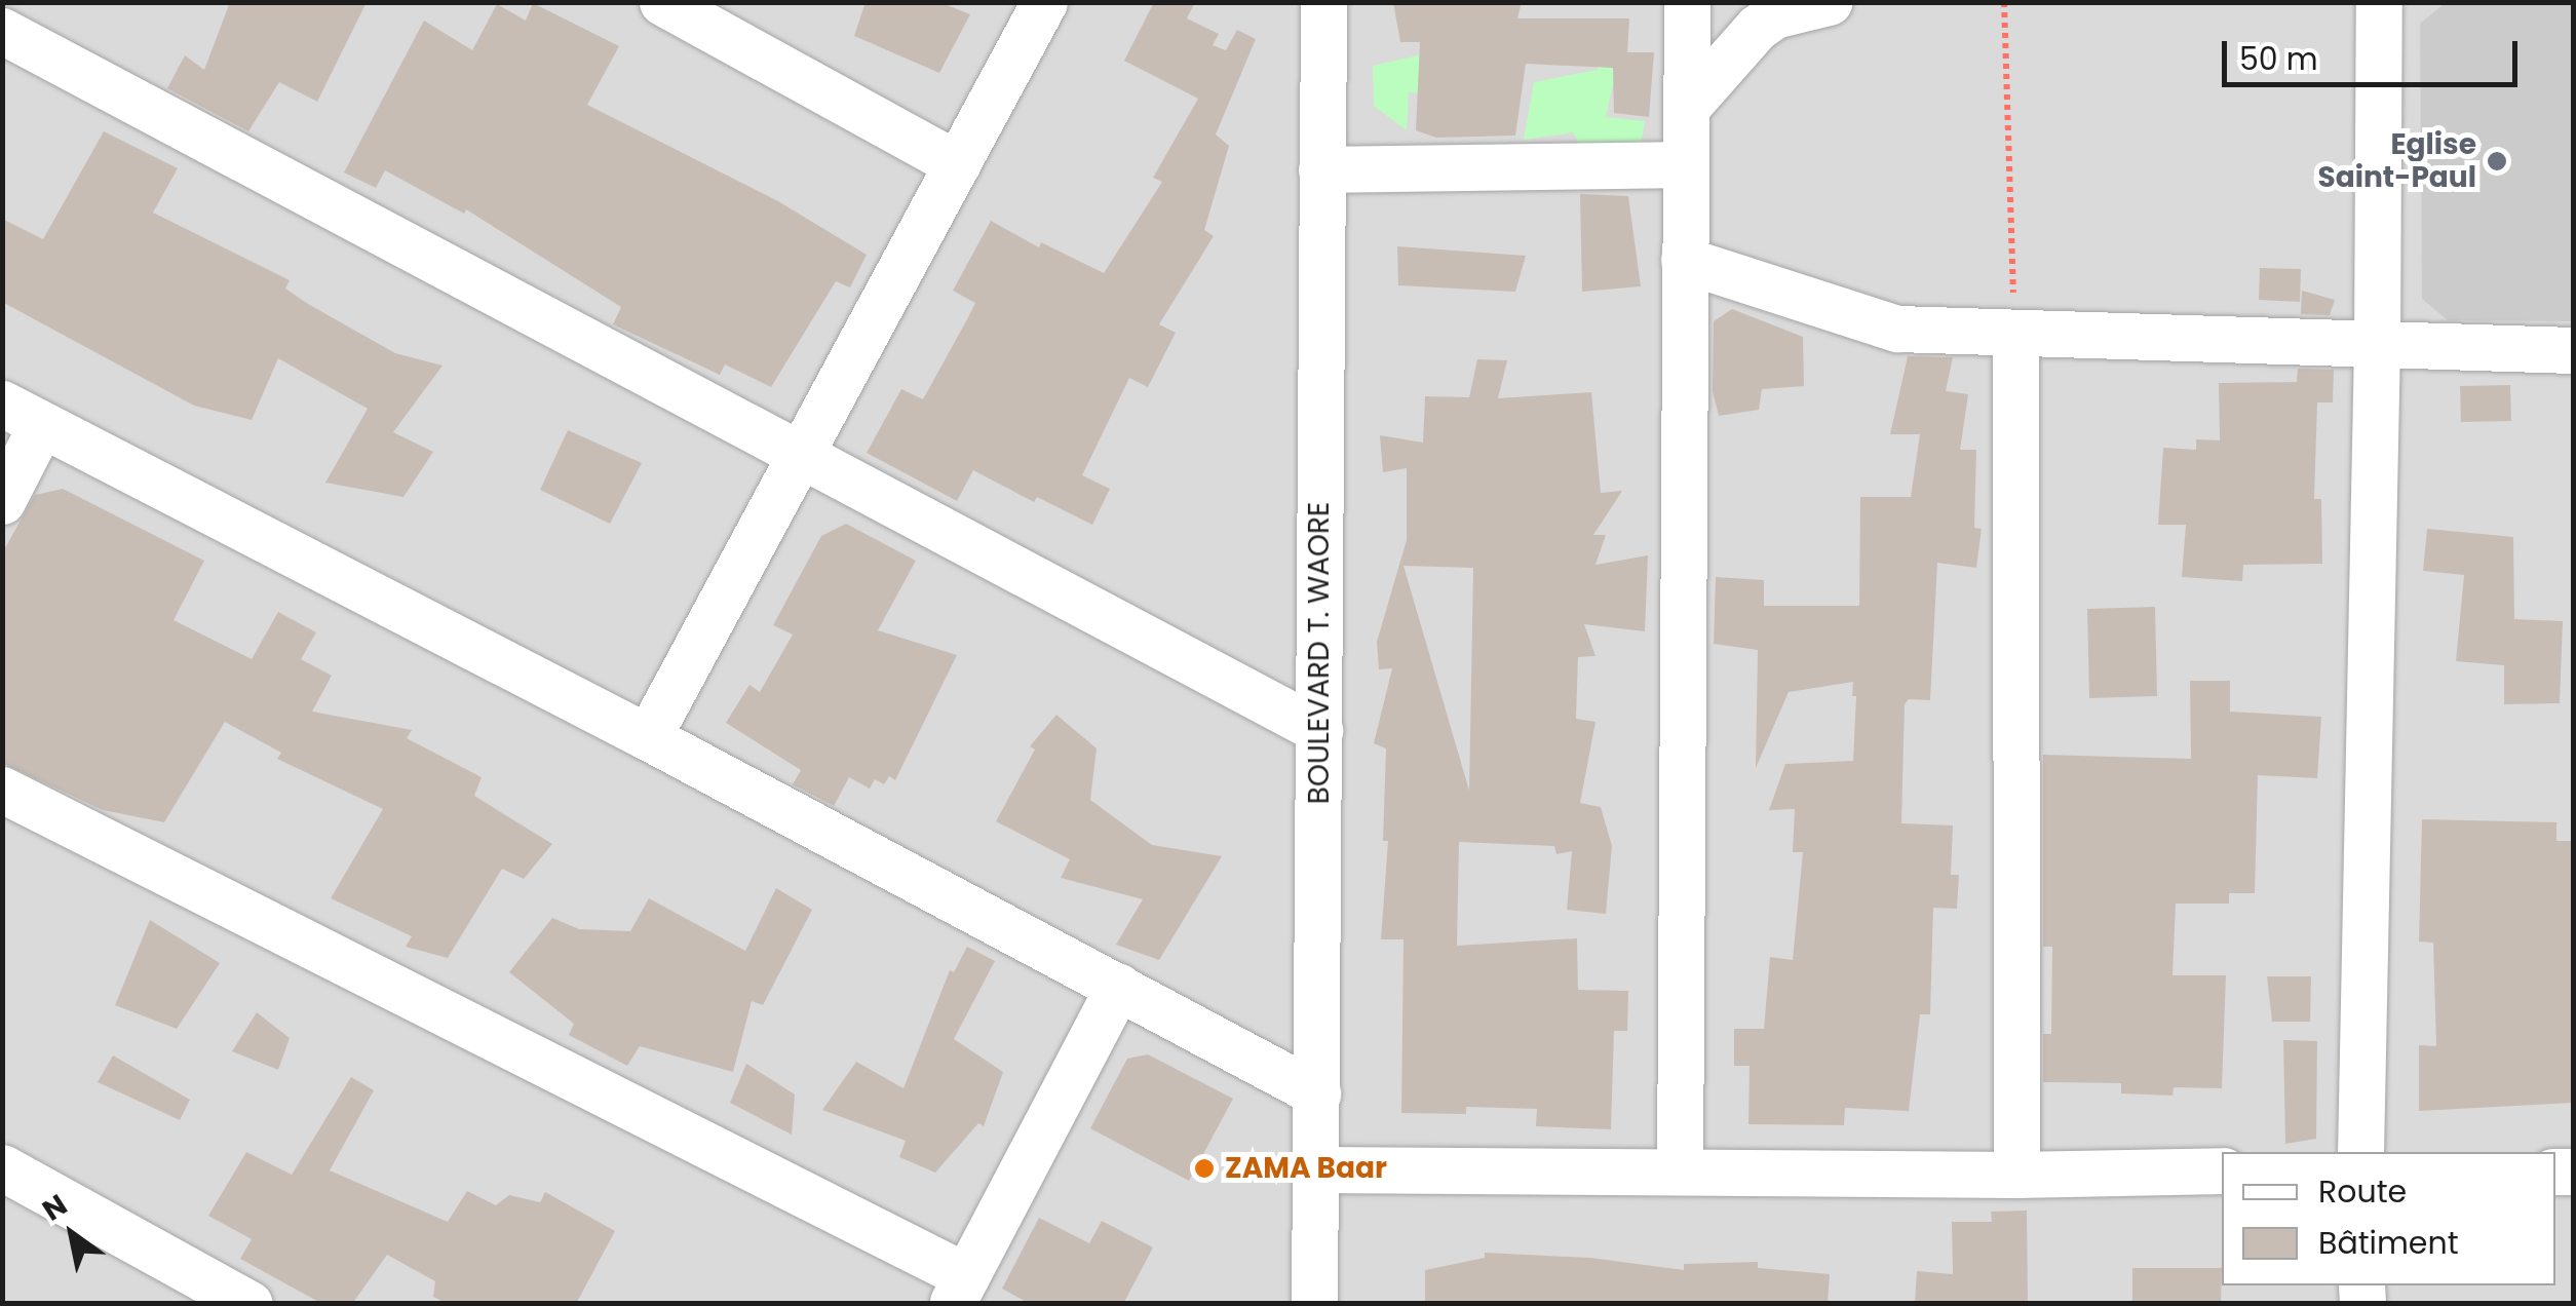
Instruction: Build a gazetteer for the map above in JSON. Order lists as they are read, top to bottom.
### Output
{
  "streets": {
    "street": ["BOULEVARD T. WAORE"]
  },
  "places": ["Eglise Saint-Paul", "ZAMA Baar"],
  "legend": ["Route", "Bâtiment"],
  "scale_bar": "50 m",
  "north": "top left"
}
